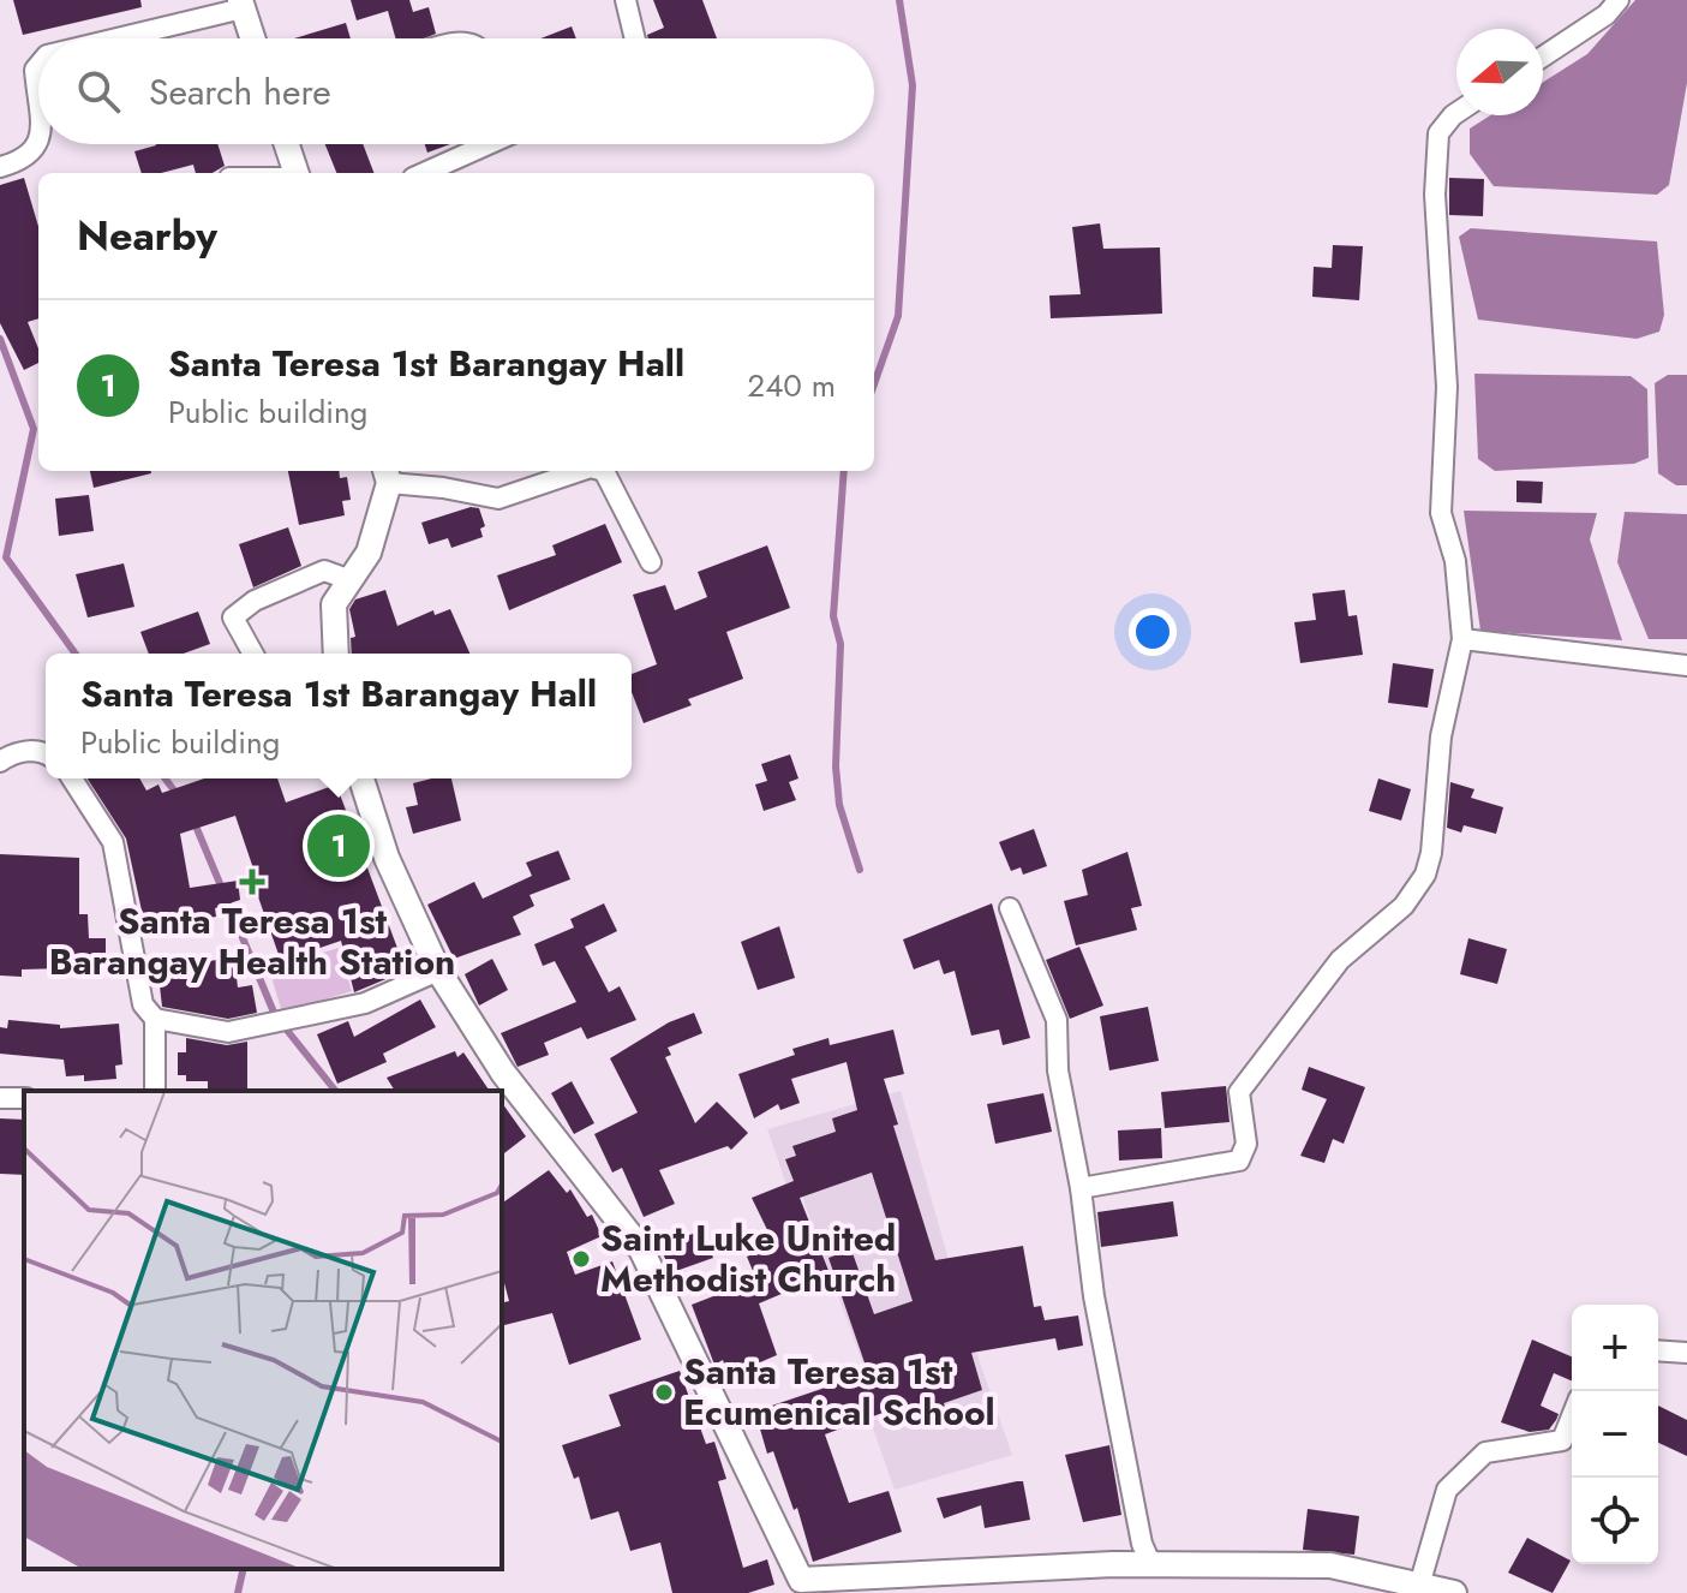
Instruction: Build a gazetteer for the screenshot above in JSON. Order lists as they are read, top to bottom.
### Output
{
  "places": {
    "health": ["Santa Teresa 1st Barangay Health Station"],
    "other": ["Saint Luke United Methodist Church", "Santa Teresa 1st Ecumenical School"]
  },
  "north": "left",
  "page": {
    "search": "Search here",
    "heading": "Nearby",
    "list": [
      {
        "mark": "1",
        "name": "Santa Teresa 1st Barangay Hall",
        "note": "Public building",
        "value": "240 m"
      }
    ],
    "popup": ["Santa Teresa 1st Barangay Hall", "Public building"],
    "pins": "1",
    "map_buttons": ["+", "−"]
  }
}
